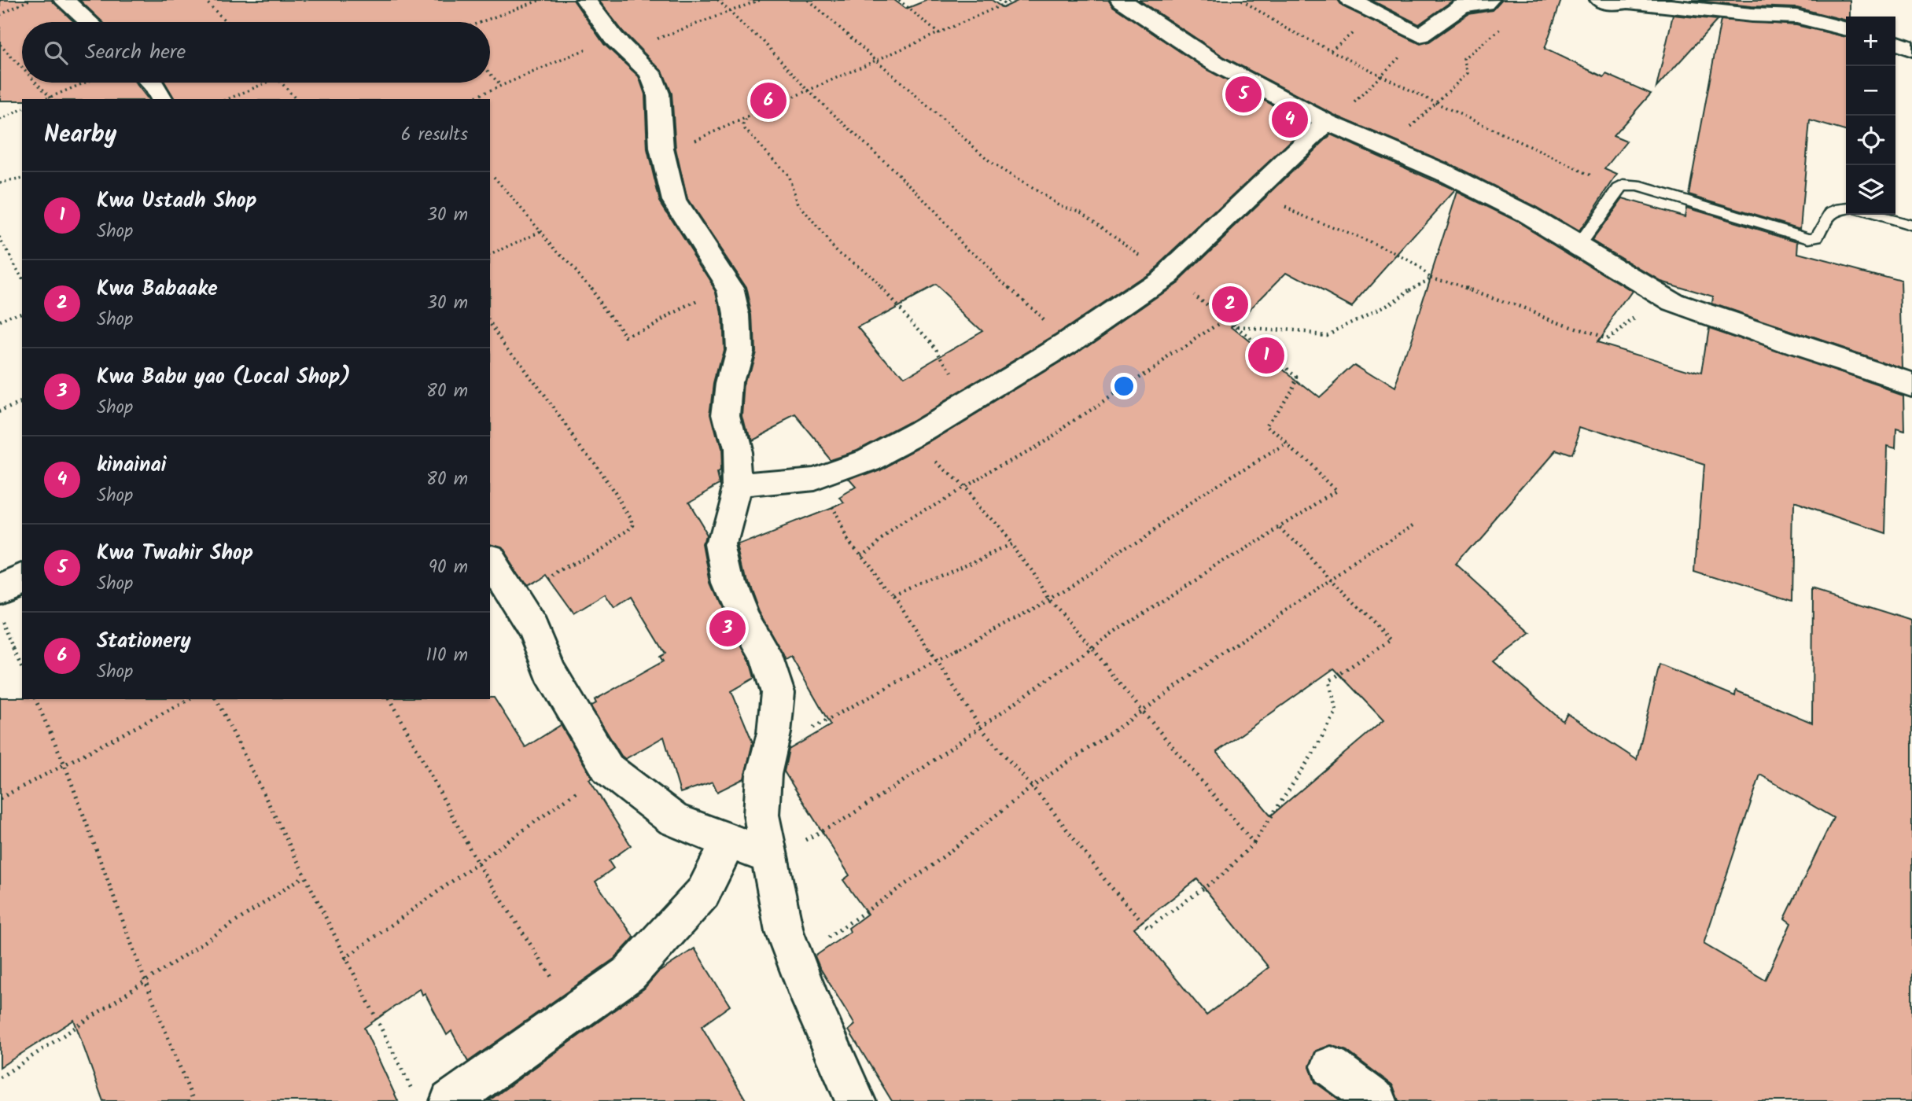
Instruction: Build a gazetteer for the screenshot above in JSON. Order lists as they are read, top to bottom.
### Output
{
  "page": {
    "map_buttons": ["+", "−"],
    "search": "Search here",
    "pins": [
      "5",
      "6",
      "4",
      "2",
      "1",
      "3"
    ],
    "heading": ["Nearby", "6 results"],
    "list": [
      {
        "mark": "1",
        "name": "Kwa Ustadh Shop",
        "note": "Shop",
        "value": "30 m"
      },
      {
        "mark": "2",
        "name": "Kwa Babaake",
        "note": "Shop",
        "value": "30 m"
      },
      {
        "mark": "3",
        "name": "Kwa Babu yao (Local Shop)",
        "note": "Shop",
        "value": "80 m"
      },
      {
        "mark": "4",
        "name": "kinainai",
        "note": "Shop",
        "value": "80 m"
      },
      {
        "mark": "5",
        "name": "Kwa Twahir Shop",
        "note": "Shop",
        "value": "90 m"
      },
      {
        "mark": "6",
        "name": "Stationery",
        "note": "Shop",
        "value": "110 m"
      }
    ]
  }
}
